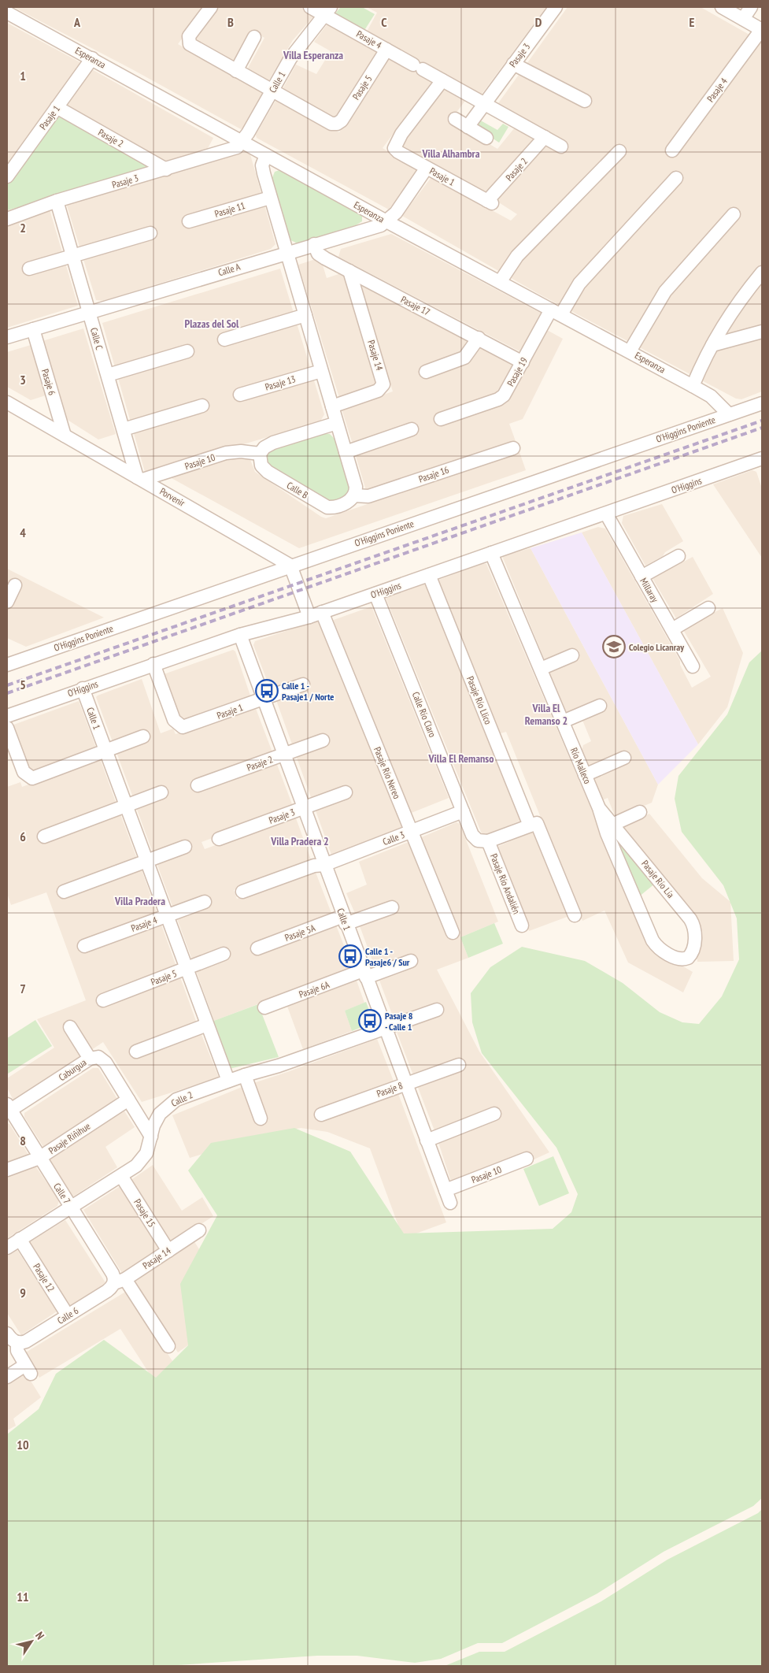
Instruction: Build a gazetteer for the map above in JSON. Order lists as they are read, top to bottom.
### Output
{
  "streets": {
    "street": [
      "Pasaje 4",
      "Pasaje 3",
      "Esperanza",
      "Calle 1",
      "Pasaje 5",
      "Pasaje 1",
      "Pasaje 2",
      "Pasaje 11",
      "Calle A",
      "Pasaje 17",
      "Calle C",
      "Pasaje 14",
      "Pasaje 19",
      "Pasaje 6",
      "Pasaje 13",
      "O'Higgins Poniente",
      "Pasaje 10",
      "Pasaje 16",
      "O'Higgins",
      "Calle B",
      "Porvenir",
      "Millaray",
      "Pasaje Río Llico",
      "Calle Río Claro",
      "Río Malleco",
      "Pasaje Río Nereo",
      "Calle 3",
      "Pasaje Río Lía",
      "Pasaje Río Andalién",
      "Pasaje 5A",
      "Pasaje 6A",
      "Caburgua",
      "Pasaje 8",
      "Calle 2",
      "Pasaje Riñihue",
      "Calle 7",
      "Pasaje 15",
      "Pasaje 12",
      "Calle 6"
    ]
  },
  "crossings": [
    ["Pasaje 4", "Calle 1"],
    ["Pasaje 4", "Pasaje 5"],
    ["Pasaje 4", "Pasaje 1"],
    ["Pasaje 3", "Esperanza"],
    ["Pasaje 3", "Calle 1"],
    ["Pasaje 3", "Pasaje 2"],
    ["Pasaje 3", "Calle C"],
    ["Esperanza", "Calle 1"],
    ["Esperanza", "Pasaje 1"],
    ["Esperanza", "Calle A"],
    ["Esperanza", "Pasaje 19"],
    ["Esperanza", "O'Higgins Poniente"],
    ["Calle 1", "Pasaje 5"],
    ["Calle 1", "Pasaje 1"],
    ["Calle 1", "Pasaje 2"],
    ["Calle 1", "Pasaje 10"],
    ["Calle 1", "O'Higgins"],
    ["Calle 1", "Calle 3"],
    ["Calle 1", "Pasaje 5A"],
    ["Calle 1", "Pasaje 6A"],
    ["Calle 1", "Pasaje 8"],
    ["Calle 1", "Calle 2"],
    ["Pasaje 1", "Pasaje 2"],
    ["Pasaje 1", "Calle A"],
    ["Pasaje 1", "O'Higgins"],
    ["Calle A", "Pasaje 17"],
    ["Calle A", "Calle C"],
    ["Calle A", "Pasaje 6"],
    ["Pasaje 17", "Pasaje 14"],
    ["Pasaje 17", "Pasaje 19"],
    ["Calle C", "Pasaje 10"],
    ["Calle C", "Porvenir"],
    ["Pasaje 14", "Calle 7"],
    ["Pasaje 14", "Pasaje 15"],
    ["Pasaje 14", "Calle 6"],
    ["Pasaje 6", "Porvenir"],
    ["O'Higgins Poniente", "Porvenir"],
    ["Pasaje 10", "Calle B"],
    ["Pasaje 10", "Porvenir"],
    ["Pasaje 16", "Calle B"],
    ["O'Higgins", "Millaray"],
    ["O'Higgins", "Pasaje Río Llico"],
    ["O'Higgins", "Calle Río Claro"],
    ["O'Higgins", "Río Malleco"],
    ["O'Higgins", "Pasaje Río Nereo"],
    ["Calle Río Claro", "Calle 3"],
    ["Calle Río Claro", "Pasaje Río Andalién"],
    ["Río Malleco", "Pasaje Río Lía"],
    ["Pasaje Río Nereo", "Calle 3"],
    ["Caburgua", "Calle 2"],
    ["Caburgua", "Pasaje Riñihue"],
    ["Caburgua", "Calle 7"],
    ["Calle 2", "Calle 7"],
    ["Calle 2", "Pasaje 15"],
    ["Calle 2", "Pasaje 12"],
    ["Pasaje Riñihue", "Calle 7"],
    ["Calle 7", "Calle 6"],
    ["Pasaje 12", "Calle 6"]
  ],
  "districts": [
    "Villa Esperanza",
    "Villa Alhambra",
    "Plazas del Sol",
    "Villa El Remanso 2",
    "Villa El Remanso",
    "Villa Pradera 2",
    "Villa Pradera"
  ],
  "places": {
    "school or university": ["Colegio Licanray"],
    "bus stop": ["Calle 1 - Pasaje1 / Norte", "Calle 1 - Pasaje6 / Sur", "Pasaje 8 - Calle 1"]
  },
  "north": "top right",
  "grid": {
    "columns": [
      "A",
      "B",
      "C",
      "D",
      "E"
    ],
    "rows": [
      "1",
      "2",
      "3",
      "4",
      "5",
      "6",
      "7",
      "8",
      "9",
      "10",
      "11"
    ]
  }
}
